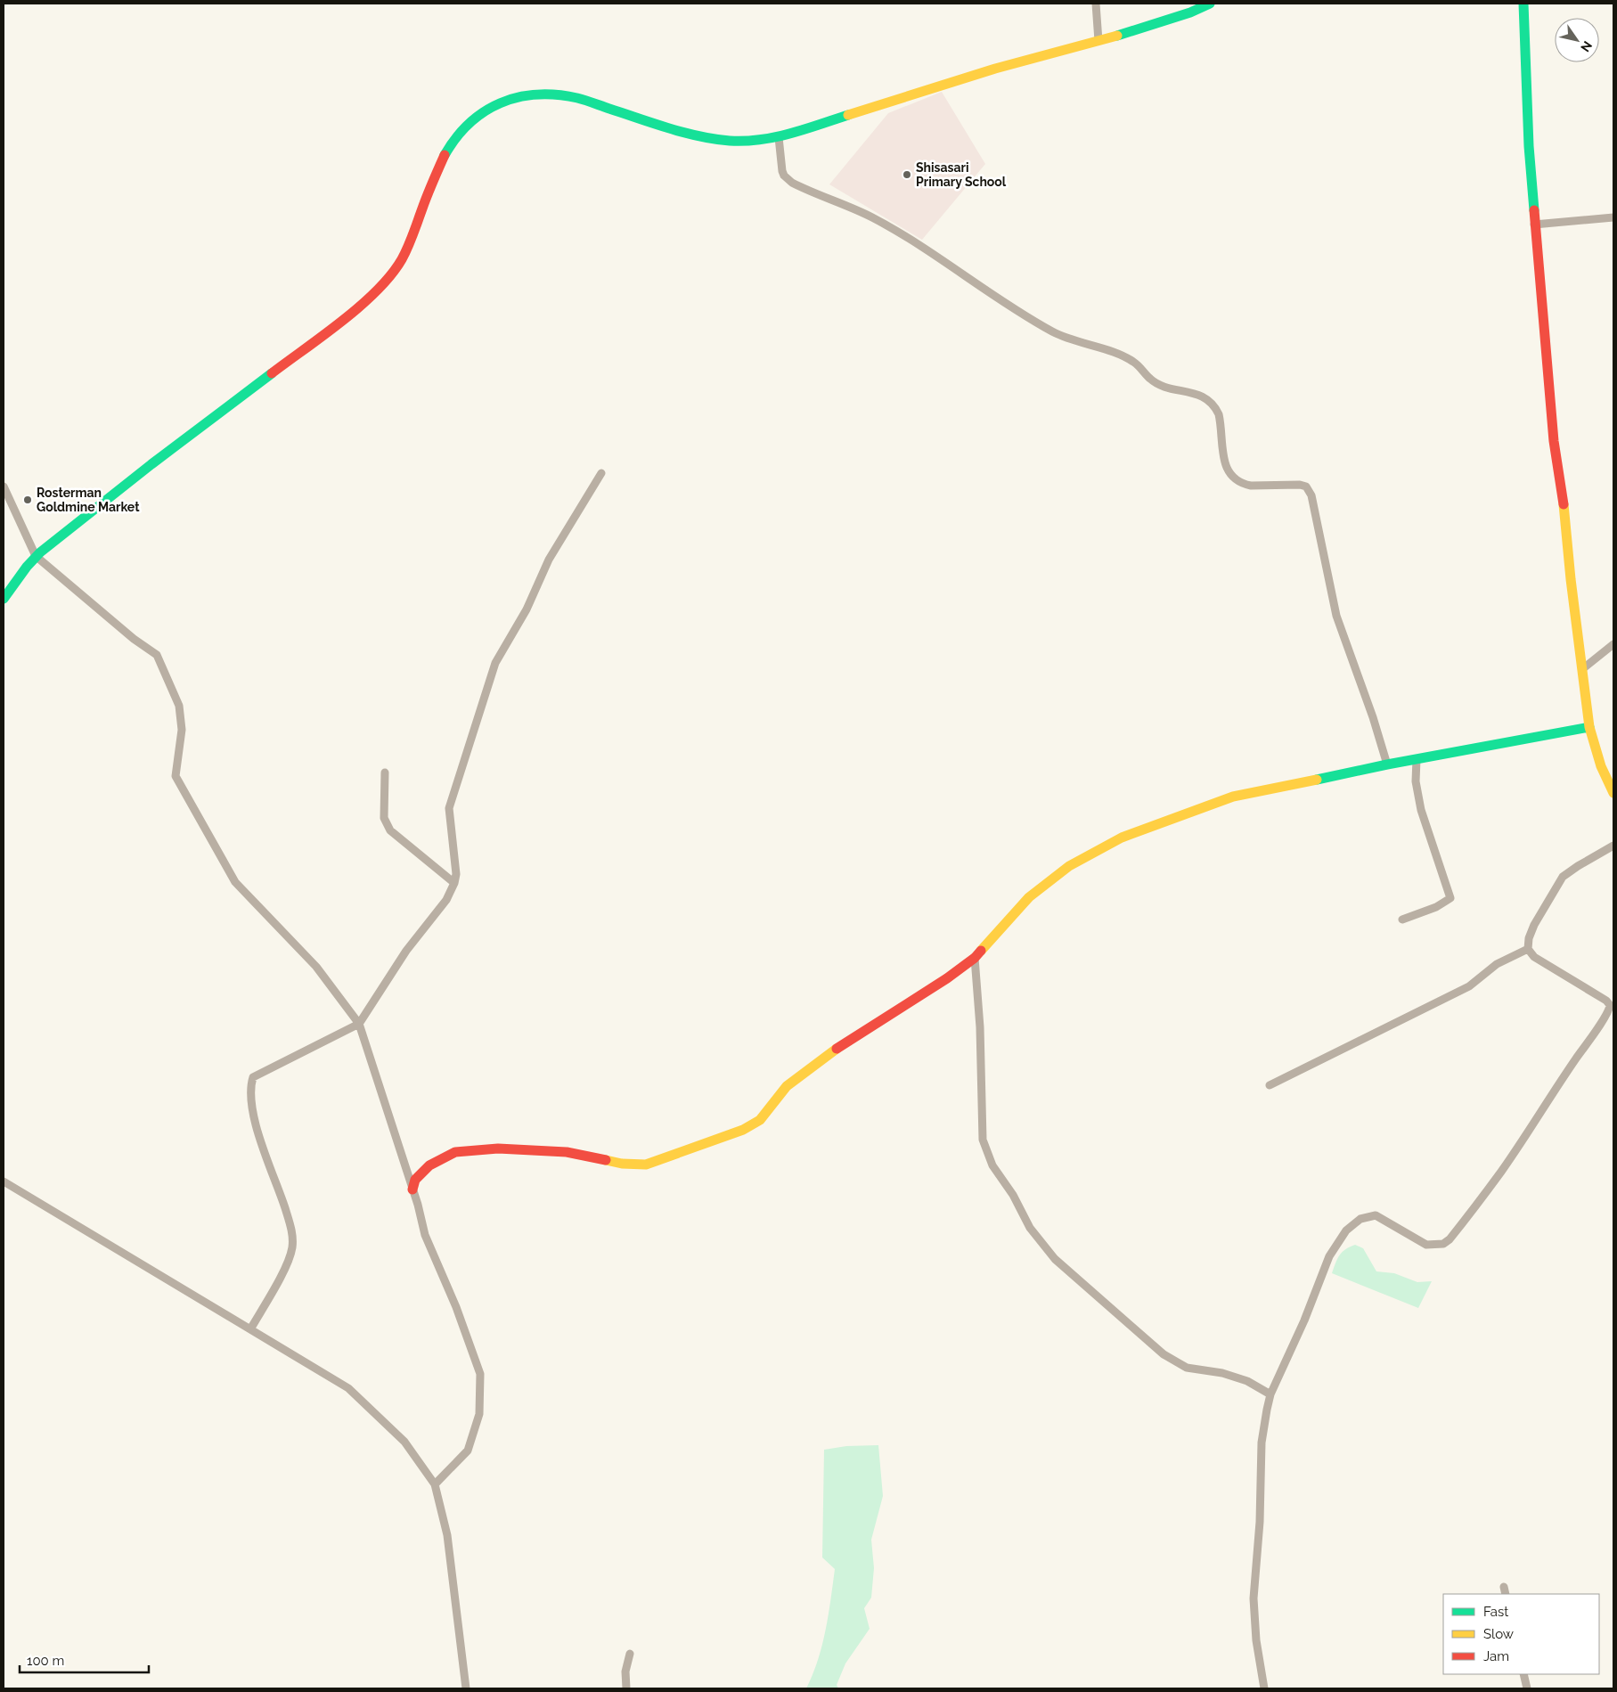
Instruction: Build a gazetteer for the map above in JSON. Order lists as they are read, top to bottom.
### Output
{
  "places": ["Shisasari Primary School", "Rosterman Goldmine Market"],
  "legend": ["Fast", "Slow", "Jam"],
  "scale_bar": "100 m",
  "north": "bottom right"
}
